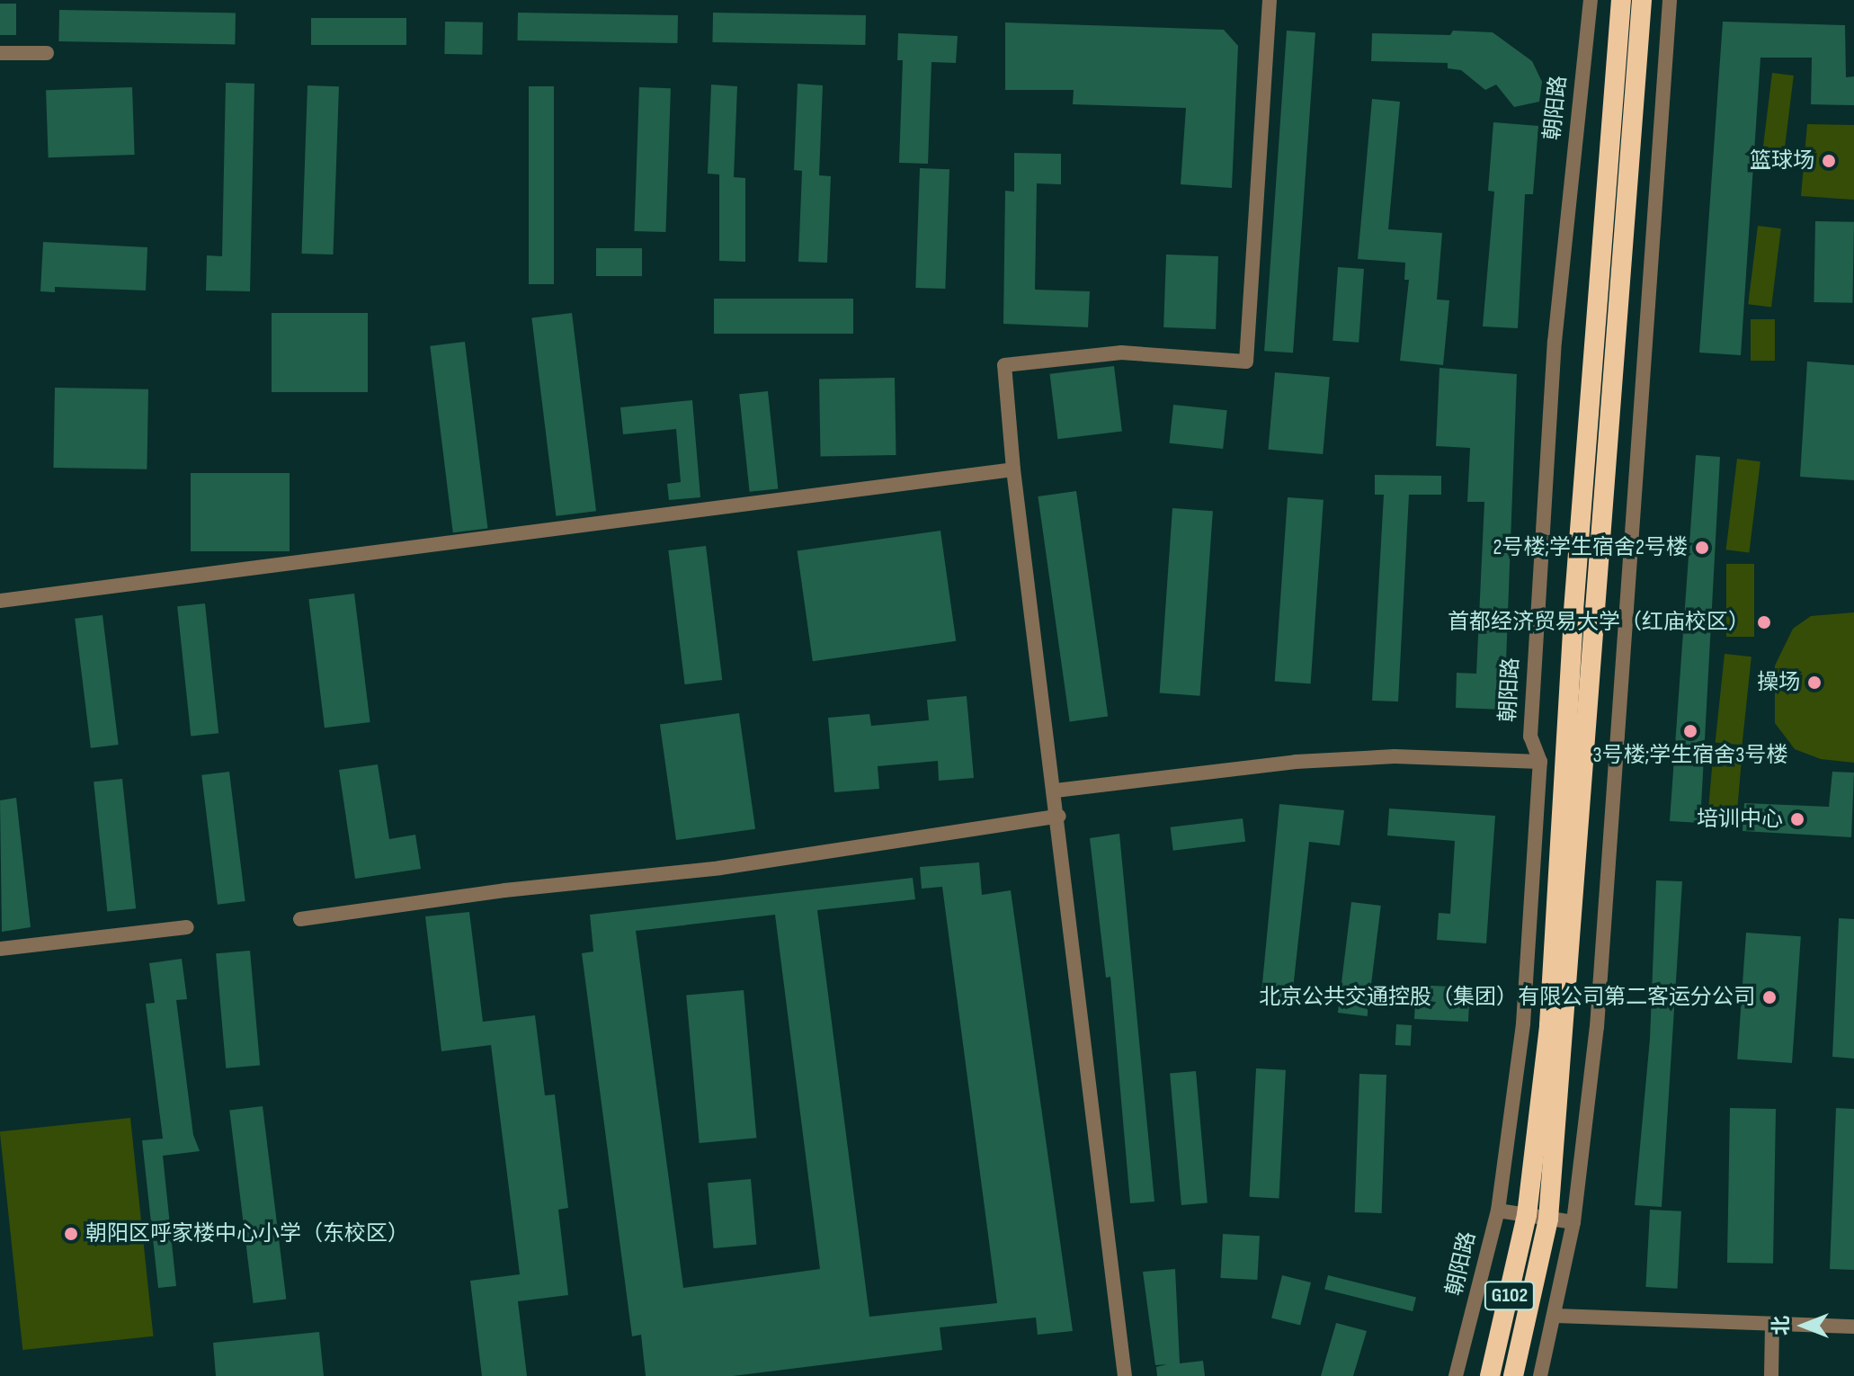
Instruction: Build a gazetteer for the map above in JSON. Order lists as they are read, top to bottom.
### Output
{
  "streets": {
    "highway": ["G102"],
    "street": ["朝阳路"]
  },
  "places": [
    "篮球场",
    "2号楼;学生宿舍2号楼",
    "首都经济贸易大学（红庙校区）",
    "操场",
    "3号楼;学生宿舍3号楼",
    "培训中心",
    "北京公共交通控股（集团）有限公司第二客运分公司",
    "朝阳区呼家楼中心小学（东校区）"
  ],
  "north": "left"
}
